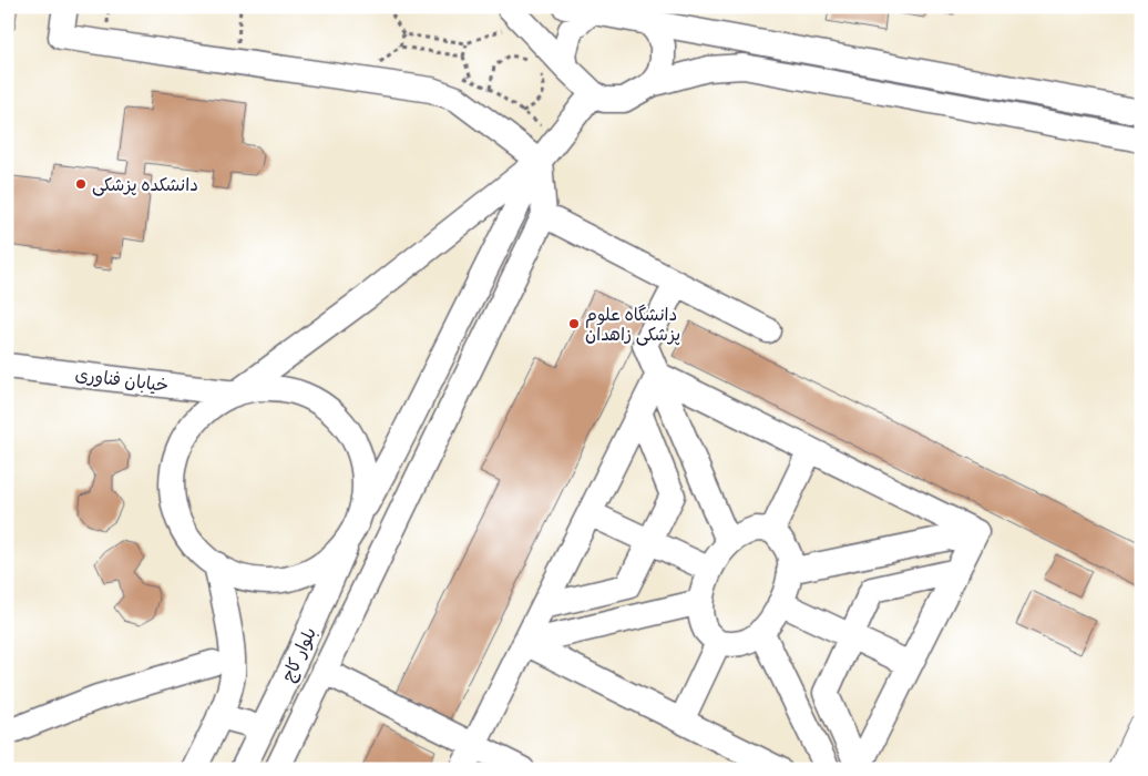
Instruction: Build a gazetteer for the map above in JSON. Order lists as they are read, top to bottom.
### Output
{
  "streets": {
    "street": ["خیابان فناوری", "بلوار کاج"]
  },
  "crossings": [
    ["خیابان فناوری", "بلوار کاج"]
  ],
  "places": ["دانشکده پزشکی", "دانشگاه علوم پزشکی زاهدان"]
}
